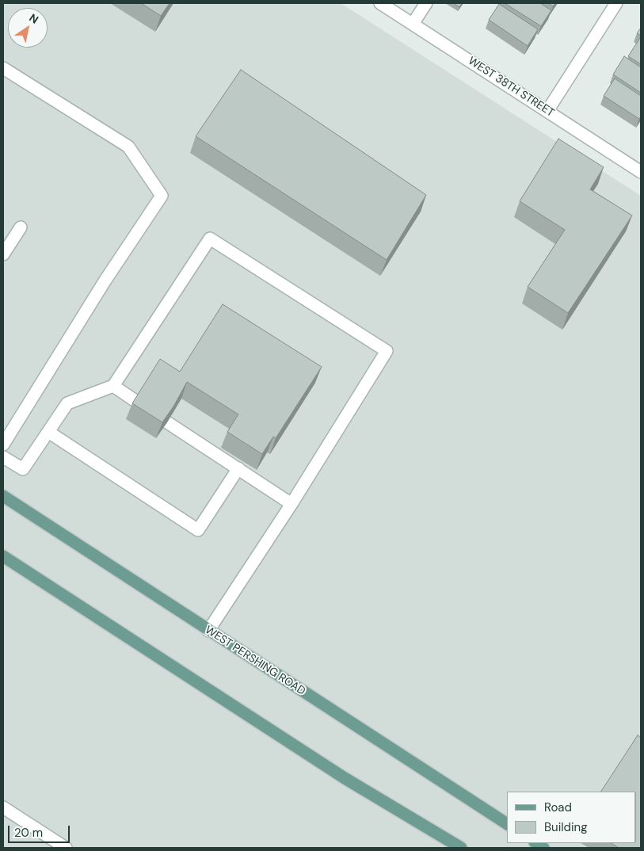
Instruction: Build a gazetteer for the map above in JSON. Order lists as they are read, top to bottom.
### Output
{
  "streets": {
    "main road": ["WEST PERSHING ROAD"],
    "street": ["WEST 38TH STREET"]
  },
  "legend": ["Road", "Building"],
  "scale_bar": "20 m",
  "north": "top right"
}
